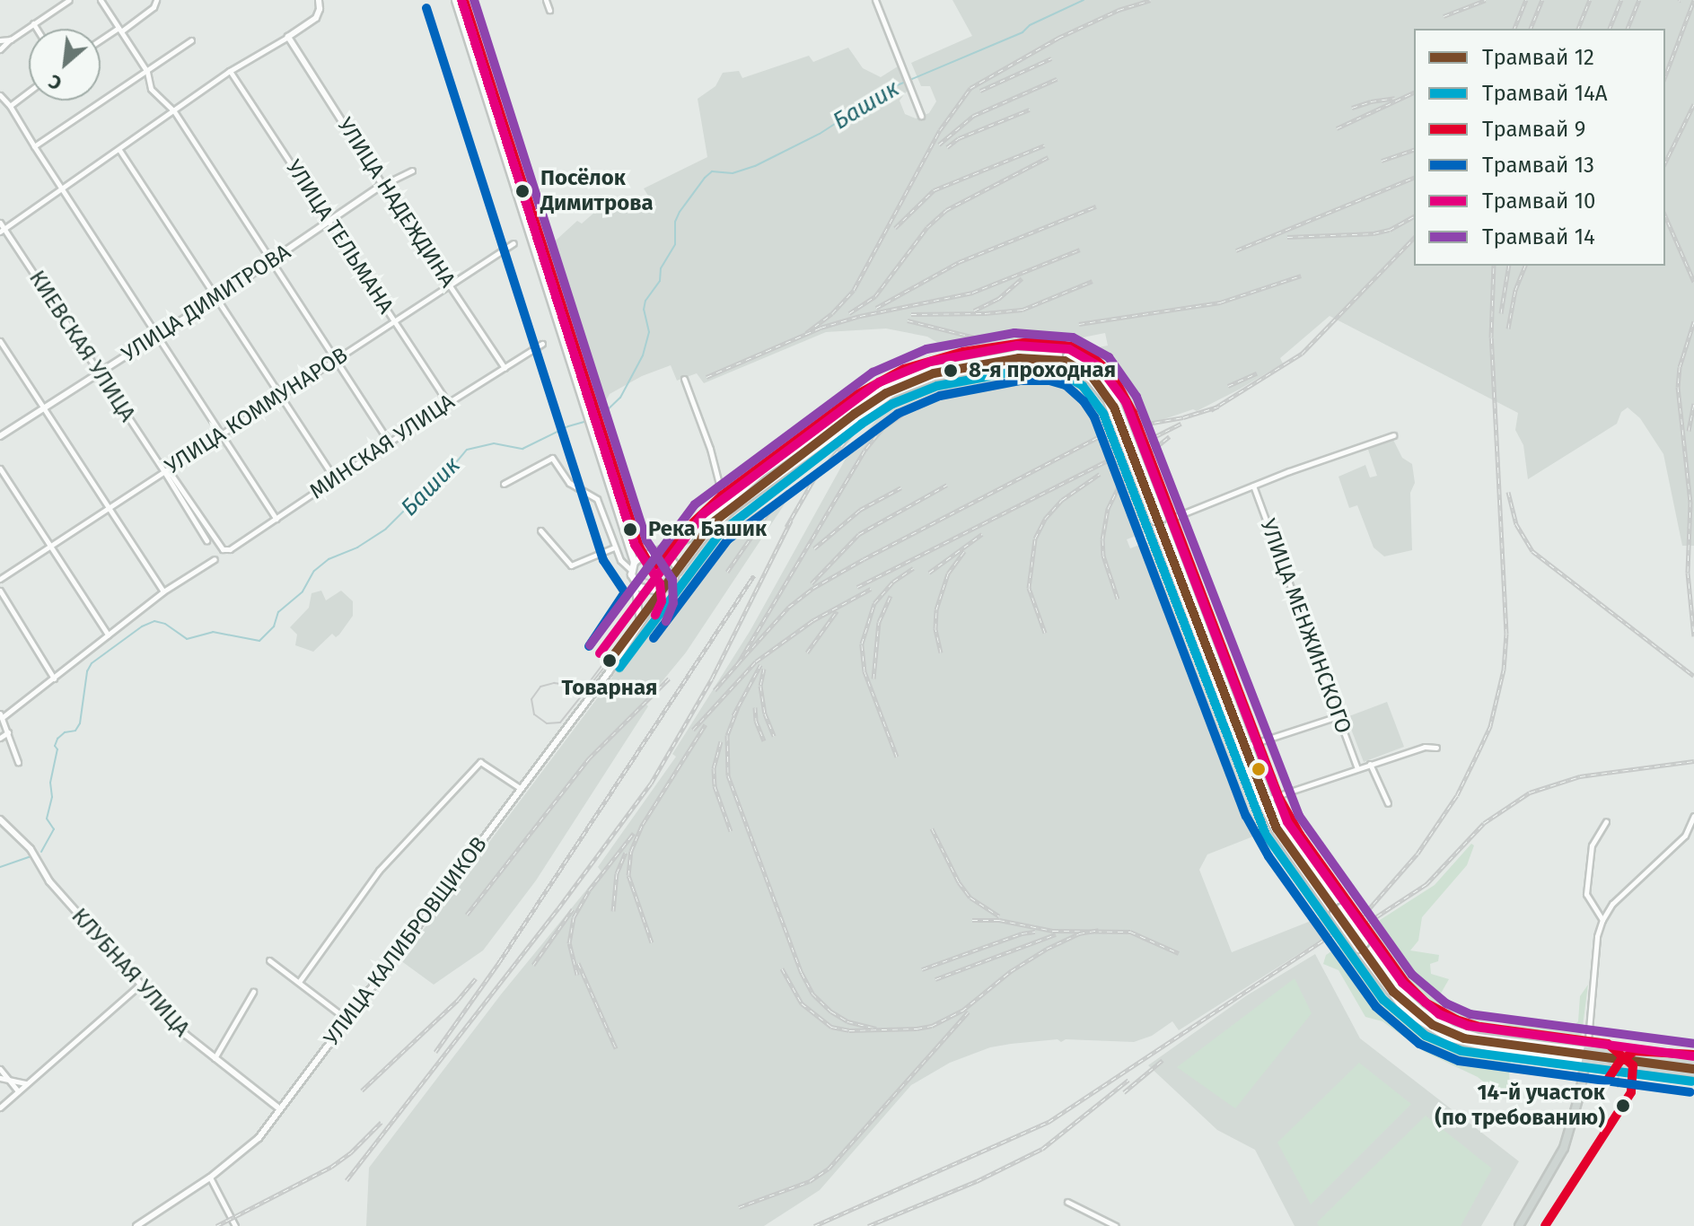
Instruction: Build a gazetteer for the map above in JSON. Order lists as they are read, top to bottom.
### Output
{
  "streets": {
    "street": [
      "УЛИЦА НАДЕЖДИНА",
      "УЛИЦА ТЕЛЬМАНА",
      "УЛИЦА ДИМИТРОВА",
      "КИЕВСКАЯ УЛИЦА",
      "УЛИЦА КОММУНАРОВ",
      "МИНСКАЯ УЛИЦА",
      "УЛИЦА МЕНЖИНСКОГО",
      "УЛИЦА КАЛИБРОВЩИКОВ",
      "КЛУБНАЯ УЛИЦА"
    ]
  },
  "crossings": [
    ["УЛИЦА НАДЕЖДИНА", "УЛИЦА ДИМИТРОВА"],
    ["УЛИЦА НАДЕЖДИНА", "УЛИЦА КОММУНАРОВ"],
    ["УЛИЦА НАДЕЖДИНА", "МИНСКАЯ УЛИЦА"],
    ["УЛИЦА ТЕЛЬМАНА", "УЛИЦА ДИМИТРОВА"],
    ["УЛИЦА ТЕЛЬМАНА", "УЛИЦА КОММУНАРОВ"],
    ["УЛИЦА ТЕЛЬМАНА", "МИНСКАЯ УЛИЦА"],
    ["УЛИЦА ДИМИТРОВА", "КИЕВСКАЯ УЛИЦА"],
    ["КИЕВСКАЯ УЛИЦА", "УЛИЦА КОММУНАРОВ"],
    ["КИЕВСКАЯ УЛИЦА", "МИНСКАЯ УЛИЦА"],
    ["УЛИЦА КАЛИБРОВЩИКОВ", "КЛУБНАЯ УЛИЦА"]
  ],
  "water": ["Башик"],
  "places": [
    "Посёлок Димитрова",
    "8-я проходная",
    "Река Башик",
    "Товарная",
    "14-й участок (по требованию)"
  ],
  "lines": [
    "tram line 9",
    "tram line 10",
    "tram line 14",
    "tram line 13",
    "tram line 12",
    "tram line 14А"
  ],
  "legend": [
    "Трамвай 12",
    "Трамвай 14А",
    "Трамвай 9",
    "Трамвай 13",
    "Трамвай 10",
    "Трамвай 14"
  ],
  "north": "bottom left"
}
